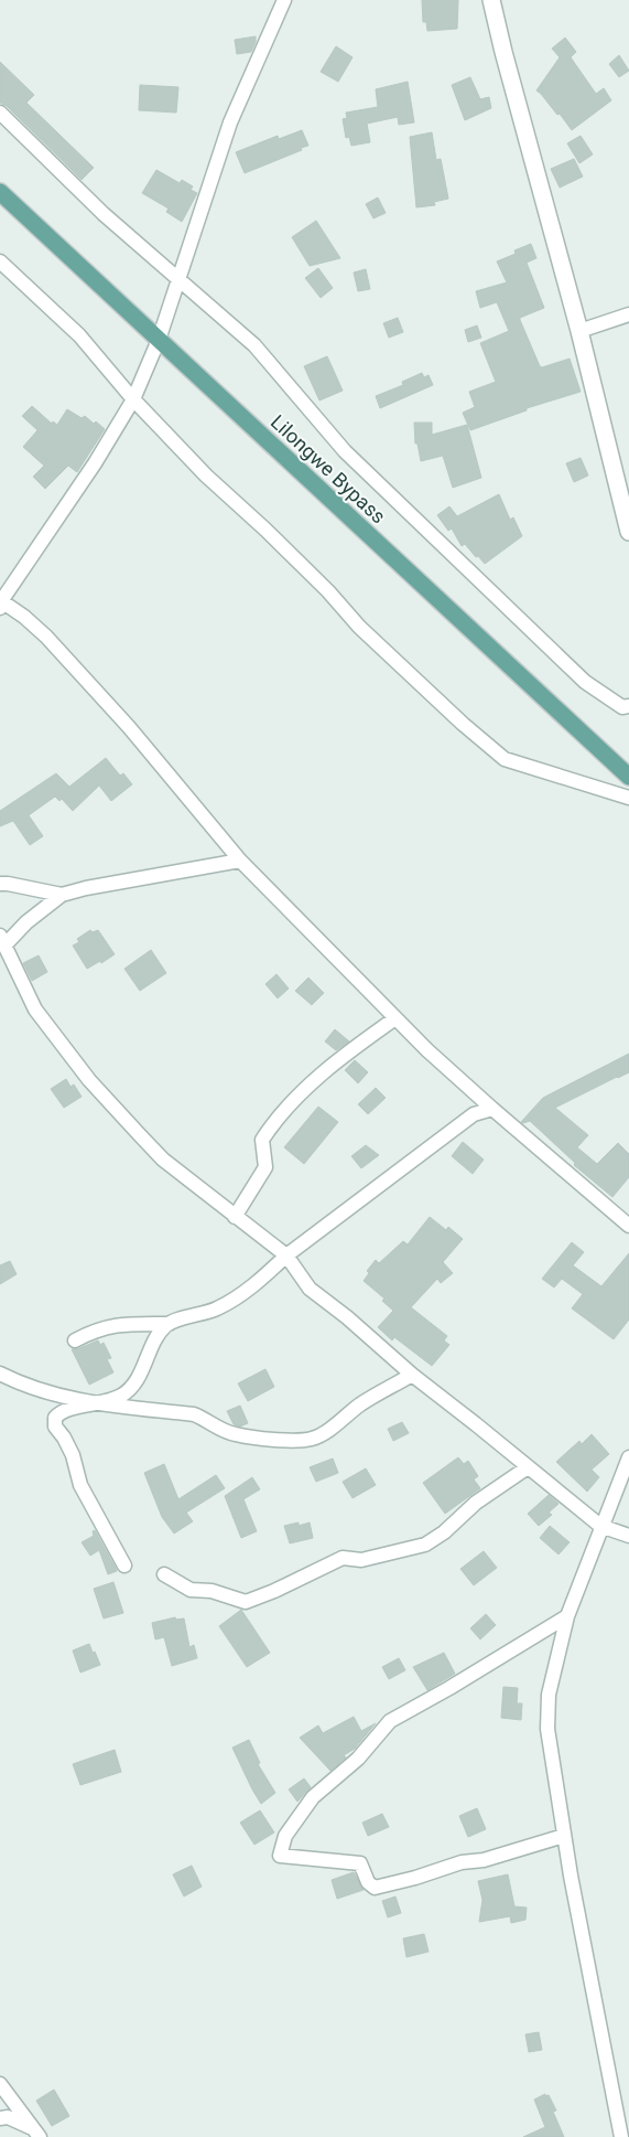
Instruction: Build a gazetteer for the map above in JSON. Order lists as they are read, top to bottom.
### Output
{
  "streets": {
    "main road": ["Lilongwe Bypass"]
  }
}
